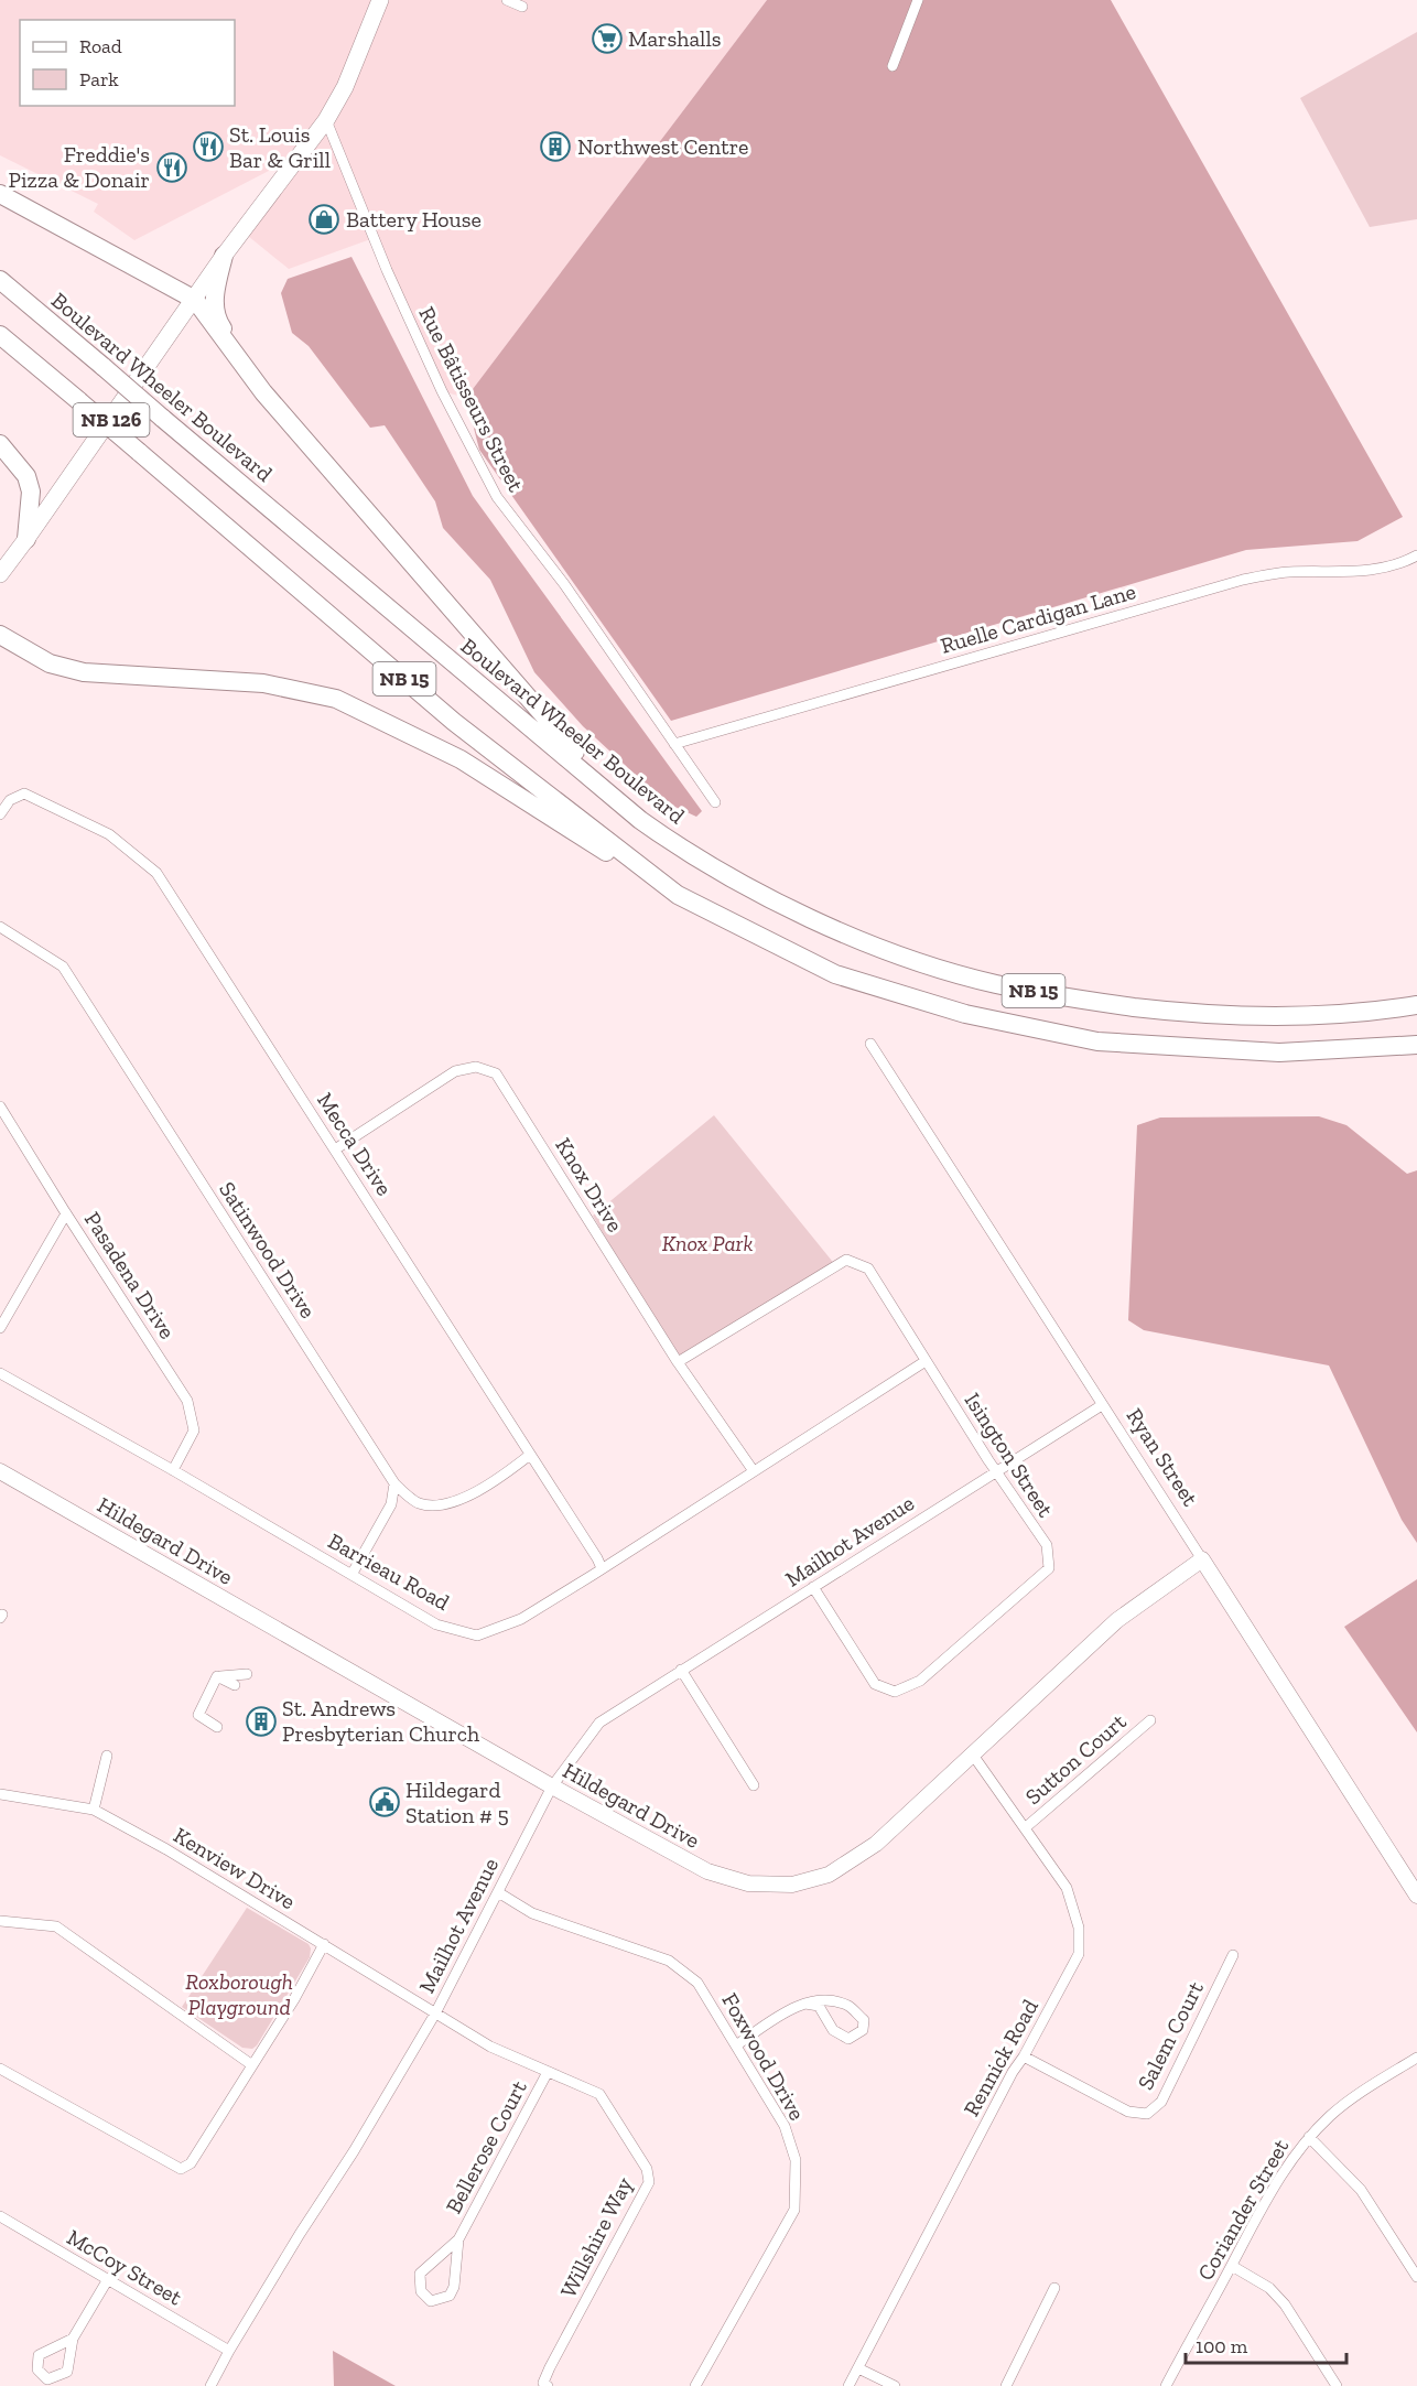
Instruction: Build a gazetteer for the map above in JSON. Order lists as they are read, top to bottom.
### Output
{
  "streets": {
    "highway": ["Boulevard Wheeler Boulevard", "NB 15"],
    "main road": ["NB 126"],
    "street": [
      "Rue Bâtisseurs Street",
      "Ruelle Cardigan Lane",
      "Mecca Drive",
      "Knox Drive",
      "Satinwood Drive",
      "Pasadena Drive",
      "Isington Street",
      "Ryan Street",
      "Hildegard Drive",
      "Mailhot Avenue",
      "Barrieau Road",
      "Sutton Court",
      "Kenview Drive",
      "Salem Court",
      "Foxwood Drive",
      "Rennick Road",
      "Bellerose Court",
      "Coriander Street",
      "Willshire Way",
      "McCoy Street"
    ]
  },
  "crossings": [
    ["Rue Bâtisseurs Street", "NB 126"],
    ["Rue Bâtisseurs Street", "Ruelle Cardigan Lane"],
    ["Mecca Drive", "Knox Drive"],
    ["Mecca Drive", "Satinwood Drive"],
    ["Mecca Drive", "Barrieau Road"],
    ["Knox Drive", "Isington Street"],
    ["Knox Drive", "Barrieau Road"],
    ["Pasadena Drive", "Barrieau Road"],
    ["Isington Street", "Mailhot Avenue"],
    ["Isington Street", "Barrieau Road"],
    ["Ryan Street", "Hildegard Drive"],
    ["Ryan Street", "Mailhot Avenue"],
    ["Hildegard Drive", "Mailhot Avenue"],
    ["Hildegard Drive", "Rennick Road"],
    ["Mailhot Avenue", "Kenview Drive"],
    ["Mailhot Avenue", "Foxwood Drive"],
    ["Mailhot Avenue", "Willshire Way"],
    ["Mailhot Avenue", "McCoy Street"],
    ["Sutton Court", "Rennick Road"],
    ["Kenview Drive", "Willshire Way"],
    ["Salem Court", "Rennick Road"],
    ["Bellerose Court", "Willshire Way"]
  ],
  "parks": ["Knox Park", "Roxborough Playground"],
  "places": {
    "supermarket": ["Marshalls"],
    "restaurant": ["St. Louis Bar & Grill", "Freddie's Pizza & Donair"],
    "building": ["Northwest Centre", "St. Andrews Presbyterian Church"],
    "shop": ["Battery House"],
    "public building": ["Hildegard Station # 5"]
  },
  "legend": ["Road", "Park"],
  "scale_bar": "100 m"
}
